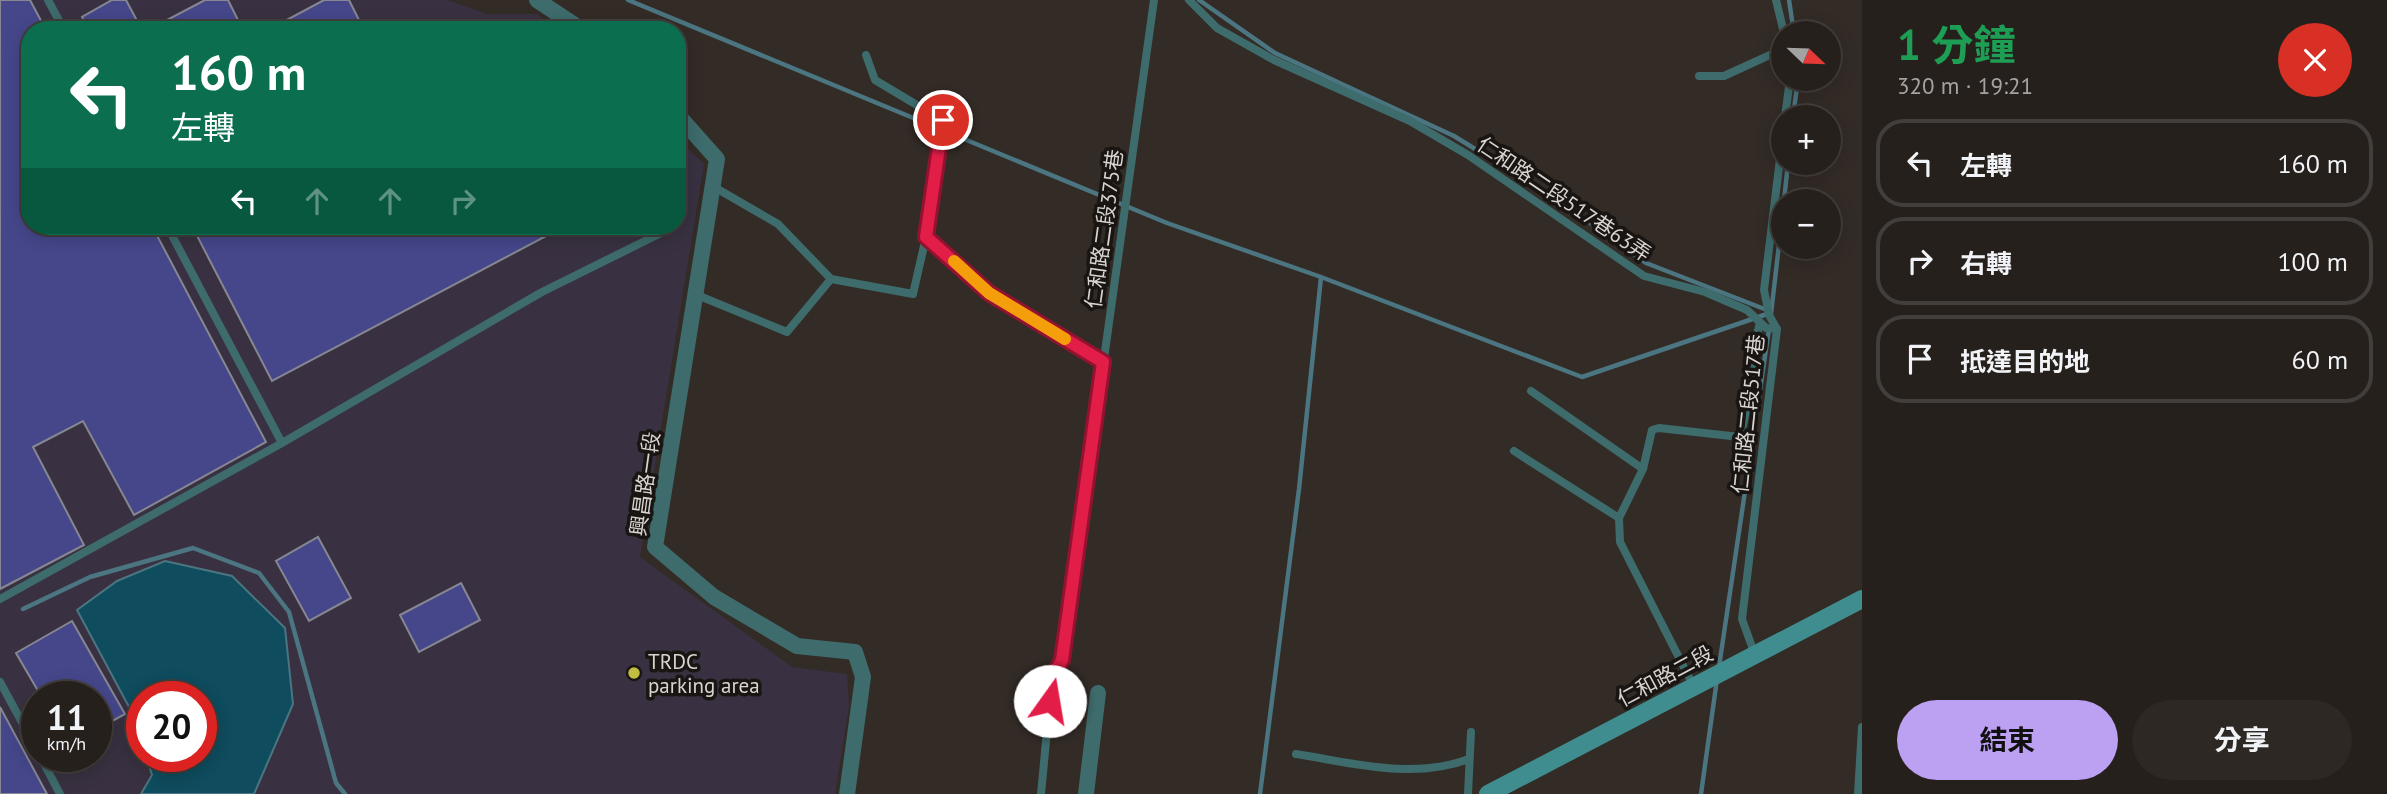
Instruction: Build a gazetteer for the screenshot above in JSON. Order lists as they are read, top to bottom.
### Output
{
  "streets": {
    "main road": ["仁和路二段"],
    "street": ["興昌路一段"],
    "lane": ["仁和路二段517巷63弄", "仁和路二段375巷", "仁和路二段517巷"]
  },
  "crossings": [
    ["仁和路二段517巷63弄", "仁和路二段517巷"],
    ["仁和路二段517巷", "仁和路二段"]
  ],
  "places": ["TRDC parking area"],
  "north": "bottom right",
  "page": {
    "heading": ["1 分鐘", "320 m · 19:21"],
    "map_buttons": ["+", "−"],
    "turn": ["160 m", "左轉"],
    "list": [
      {
        "name": "左轉",
        "value": "160 m"
      },
      {
        "name": "右轉",
        "value": "100 m"
      },
      {
        "name": "抵達目的地",
        "value": "60 m"
      }
    ],
    "speed": "11 km/h",
    "limit": "20",
    "buttons": ["結束", "分享"]
  }
}
